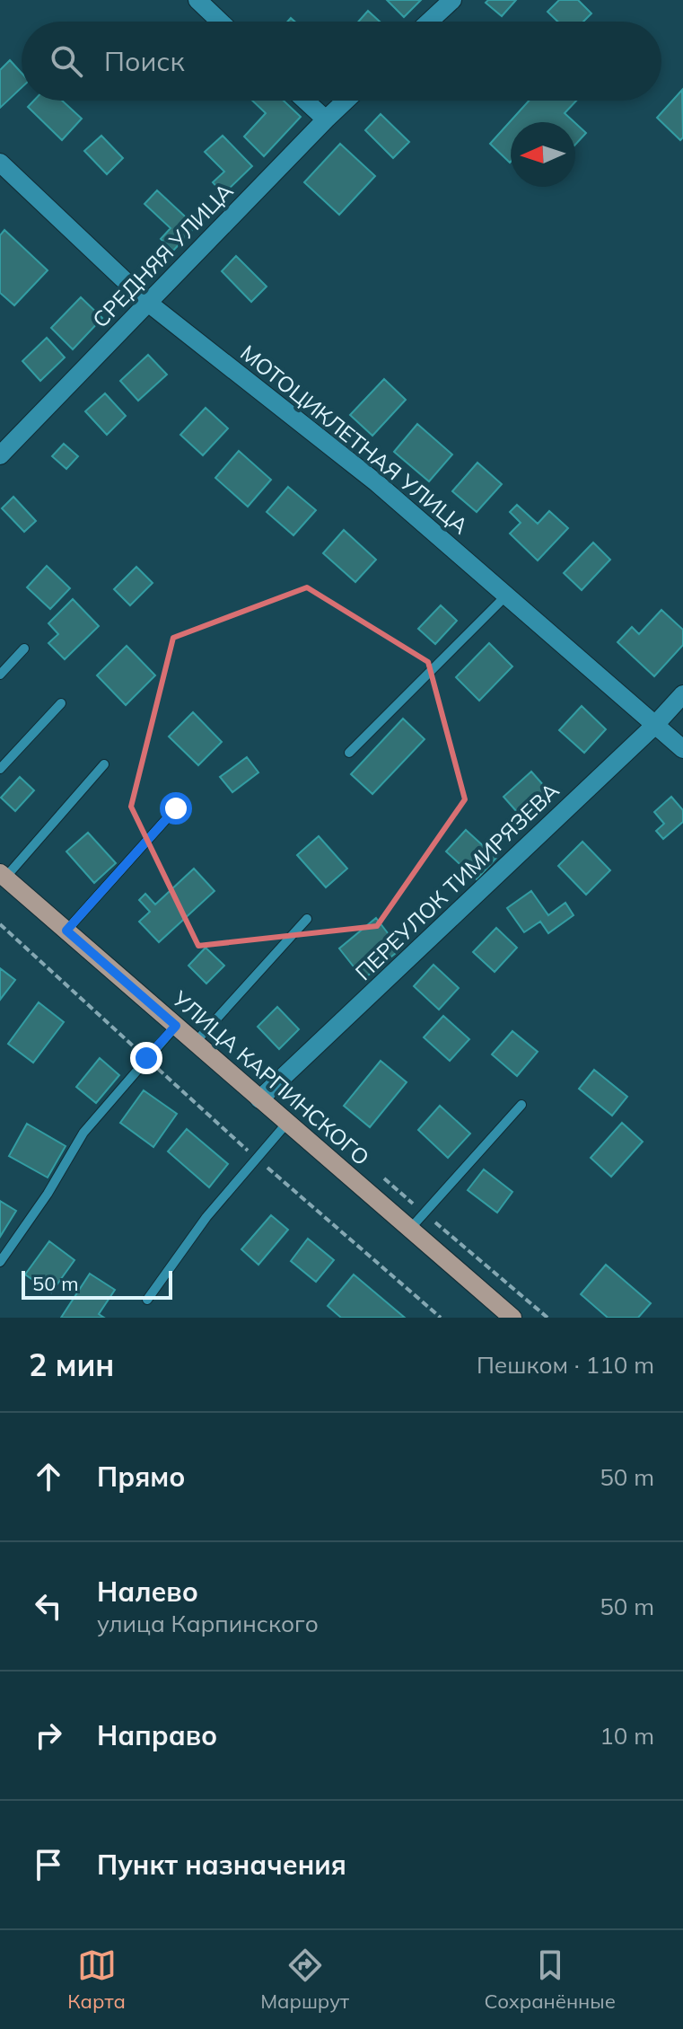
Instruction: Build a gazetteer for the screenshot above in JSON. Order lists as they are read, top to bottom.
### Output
{
  "streets": {
    "main road": ["УЛИЦА КАРПИНСКОГО"],
    "street": ["СРЕДНЯЯ УЛИЦА", "МОТОЦИКЛЕТНАЯ УЛИЦА", "ПЕРЕУЛОК ТИМИРЯЗЕВА"]
  },
  "crossings": [
    ["СРЕДНЯЯ УЛИЦА", "МОТОЦИКЛЕТНАЯ УЛИЦА"],
    ["МОТОЦИКЛЕТНАЯ УЛИЦА", "ПЕРЕУЛОК ТИМИРЯЗЕВА"],
    ["ПЕРЕУЛОК ТИМИРЯЗЕВА", "УЛИЦА КАРПИНСКОГО"]
  ],
  "scale_bar": "50 m",
  "north": "left",
  "page": {
    "search": "Поиск",
    "scale": "50 m",
    "heading": ["2 мин", "Пешком · 110 m"],
    "list": [
      ["Прямо", "50 m"],
      ["Налево", "улица Карпинского", "50 m"],
      ["Направо", "10 m"],
      "Пункт назначения"
    ],
    "nav": ["Карта", "Маршрут", "Сохранённые"]
  }
}
